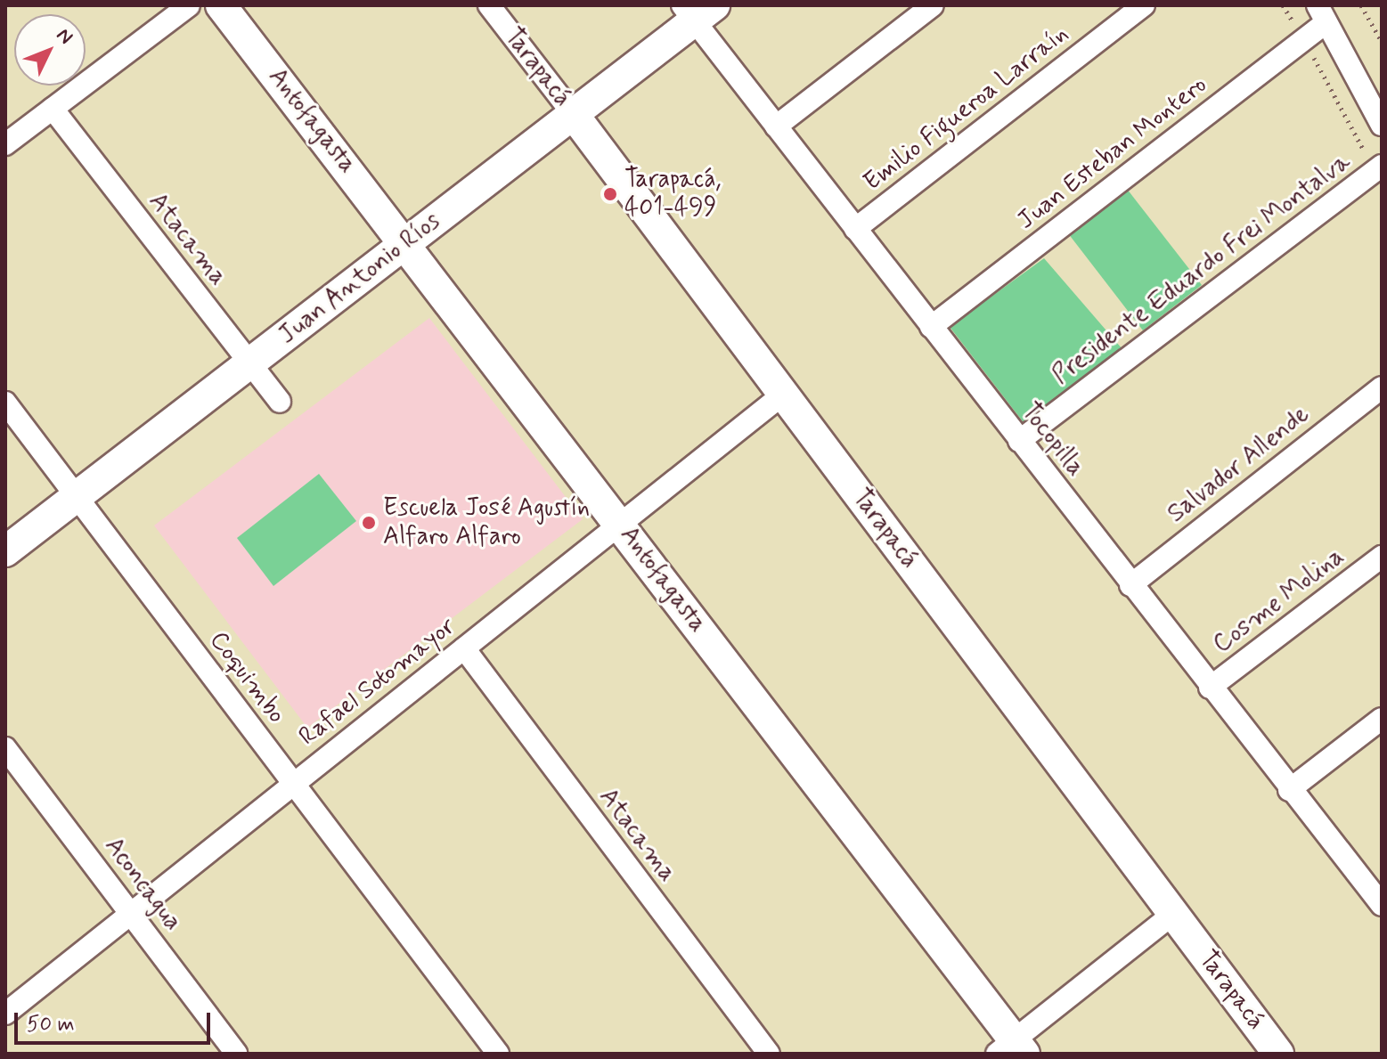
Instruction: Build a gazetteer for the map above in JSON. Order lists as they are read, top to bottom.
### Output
{
  "streets": {
    "main road": ["Tarapacá", "Antofagasta", "Juan Antonio Ríos"],
    "street": [
      "Emilio Figueroa Larraín",
      "Juan Esteban Montero",
      "Atacama",
      "Presidente Eduardo Frei Montalva",
      "Tocopilla",
      "Salvador Allende",
      "Cosme Molina",
      "Coquimbo",
      "Rafael Sotomayor",
      "Aconcagua"
    ]
  },
  "crossings": [
    ["Tarapacá", "Juan Antonio Ríos"],
    ["Tarapacá", "Rafael Sotomayor"],
    ["Emilio Figueroa Larraín", "Tocopilla"],
    ["Antofagasta", "Juan Antonio Ríos"],
    ["Antofagasta", "Rafael Sotomayor"],
    ["Juan Esteban Montero", "Tocopilla"],
    ["Atacama", "Juan Antonio Ríos"],
    ["Atacama", "Rafael Sotomayor"],
    ["Presidente Eduardo Frei Montalva", "Tocopilla"],
    ["Juan Antonio Ríos", "Tocopilla"],
    ["Juan Antonio Ríos", "Coquimbo"],
    ["Tocopilla", "Salvador Allende"],
    ["Tocopilla", "Cosme Molina"],
    ["Coquimbo", "Rafael Sotomayor"],
    ["Rafael Sotomayor", "Aconcagua"]
  ],
  "places": ["Tarapacá, 401-499", "Escuela José Agustín Alfaro Alfaro"],
  "scale_bar": "50 m",
  "north": "top right"
}
